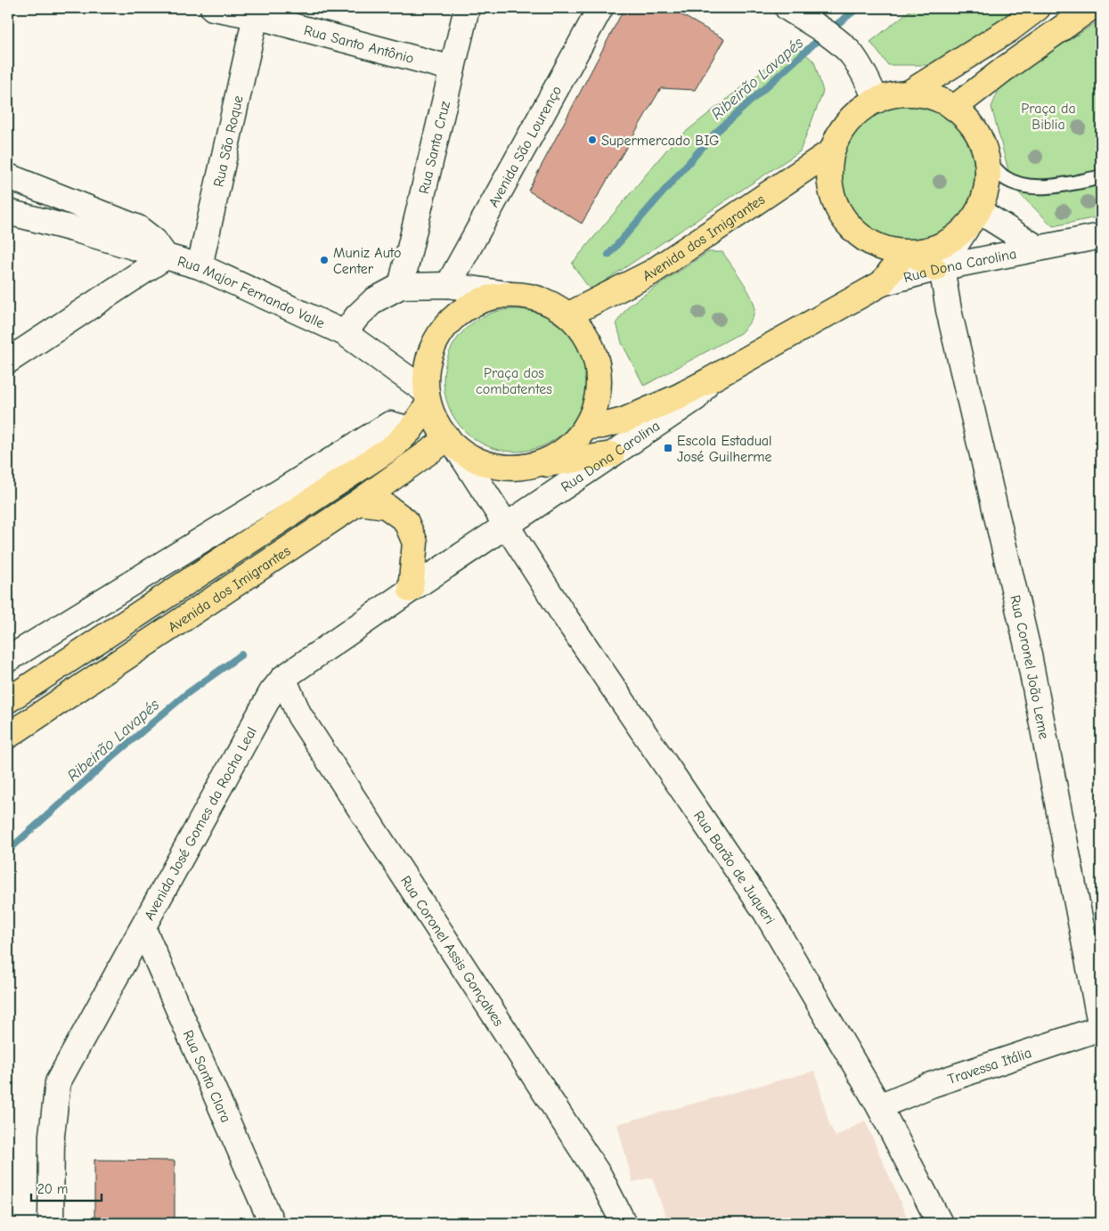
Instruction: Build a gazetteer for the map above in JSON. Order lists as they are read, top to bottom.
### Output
{
  "streets": {
    "main road": ["Avenida dos Imigrantes", "Rua Dona Carolina"],
    "street": [
      "Rua Santo Antônio",
      "Rua São Roque",
      "Avenida São Lourenço",
      "Rua Santa Cruz",
      "Rua Major Fernando Valle",
      "Rua Coronel João Leme",
      "Avenida José Gomes da Rocha Leal",
      "Rua Barão de Juqueri",
      "Rua Coronel Assis Gonçalves",
      "Travessa Itália",
      "Rua Santa Clara"
    ]
  },
  "crossings": [
    ["Rua Santo Antônio", "Rua São Roque"],
    ["Rua Santo Antônio", "Rua Santa Cruz"],
    ["Rua São Roque", "Rua Major Fernando Valle"],
    ["Avenida dos Imigrantes", "Rua Dona Carolina"],
    ["Avenida dos Imigrantes", "Rua Major Fernando Valle"],
    ["Rua Dona Carolina", "Rua Coronel João Leme"],
    ["Rua Dona Carolina", "Avenida José Gomes da Rocha Leal"],
    ["Rua Dona Carolina", "Rua Barão de Juqueri"],
    ["Rua Coronel João Leme", "Travessa Itália"],
    ["Avenida José Gomes da Rocha Leal", "Rua Barão de Juqueri"],
    ["Avenida José Gomes da Rocha Leal", "Rua Coronel Assis Gonçalves"],
    ["Avenida José Gomes da Rocha Leal", "Rua Santa Clara"],
    ["Rua Barão de Juqueri", "Travessa Itália"]
  ],
  "water": ["Ribeirão Lavapés"],
  "parks": ["Praça da Biblia", "Praça dos combatentes"],
  "places": {
    "other": ["Supermercado BIG", "Muniz Auto Center"],
    "transit": ["Escola Estadual José Guilherme"]
  },
  "scale_bar": "20 m"
}
